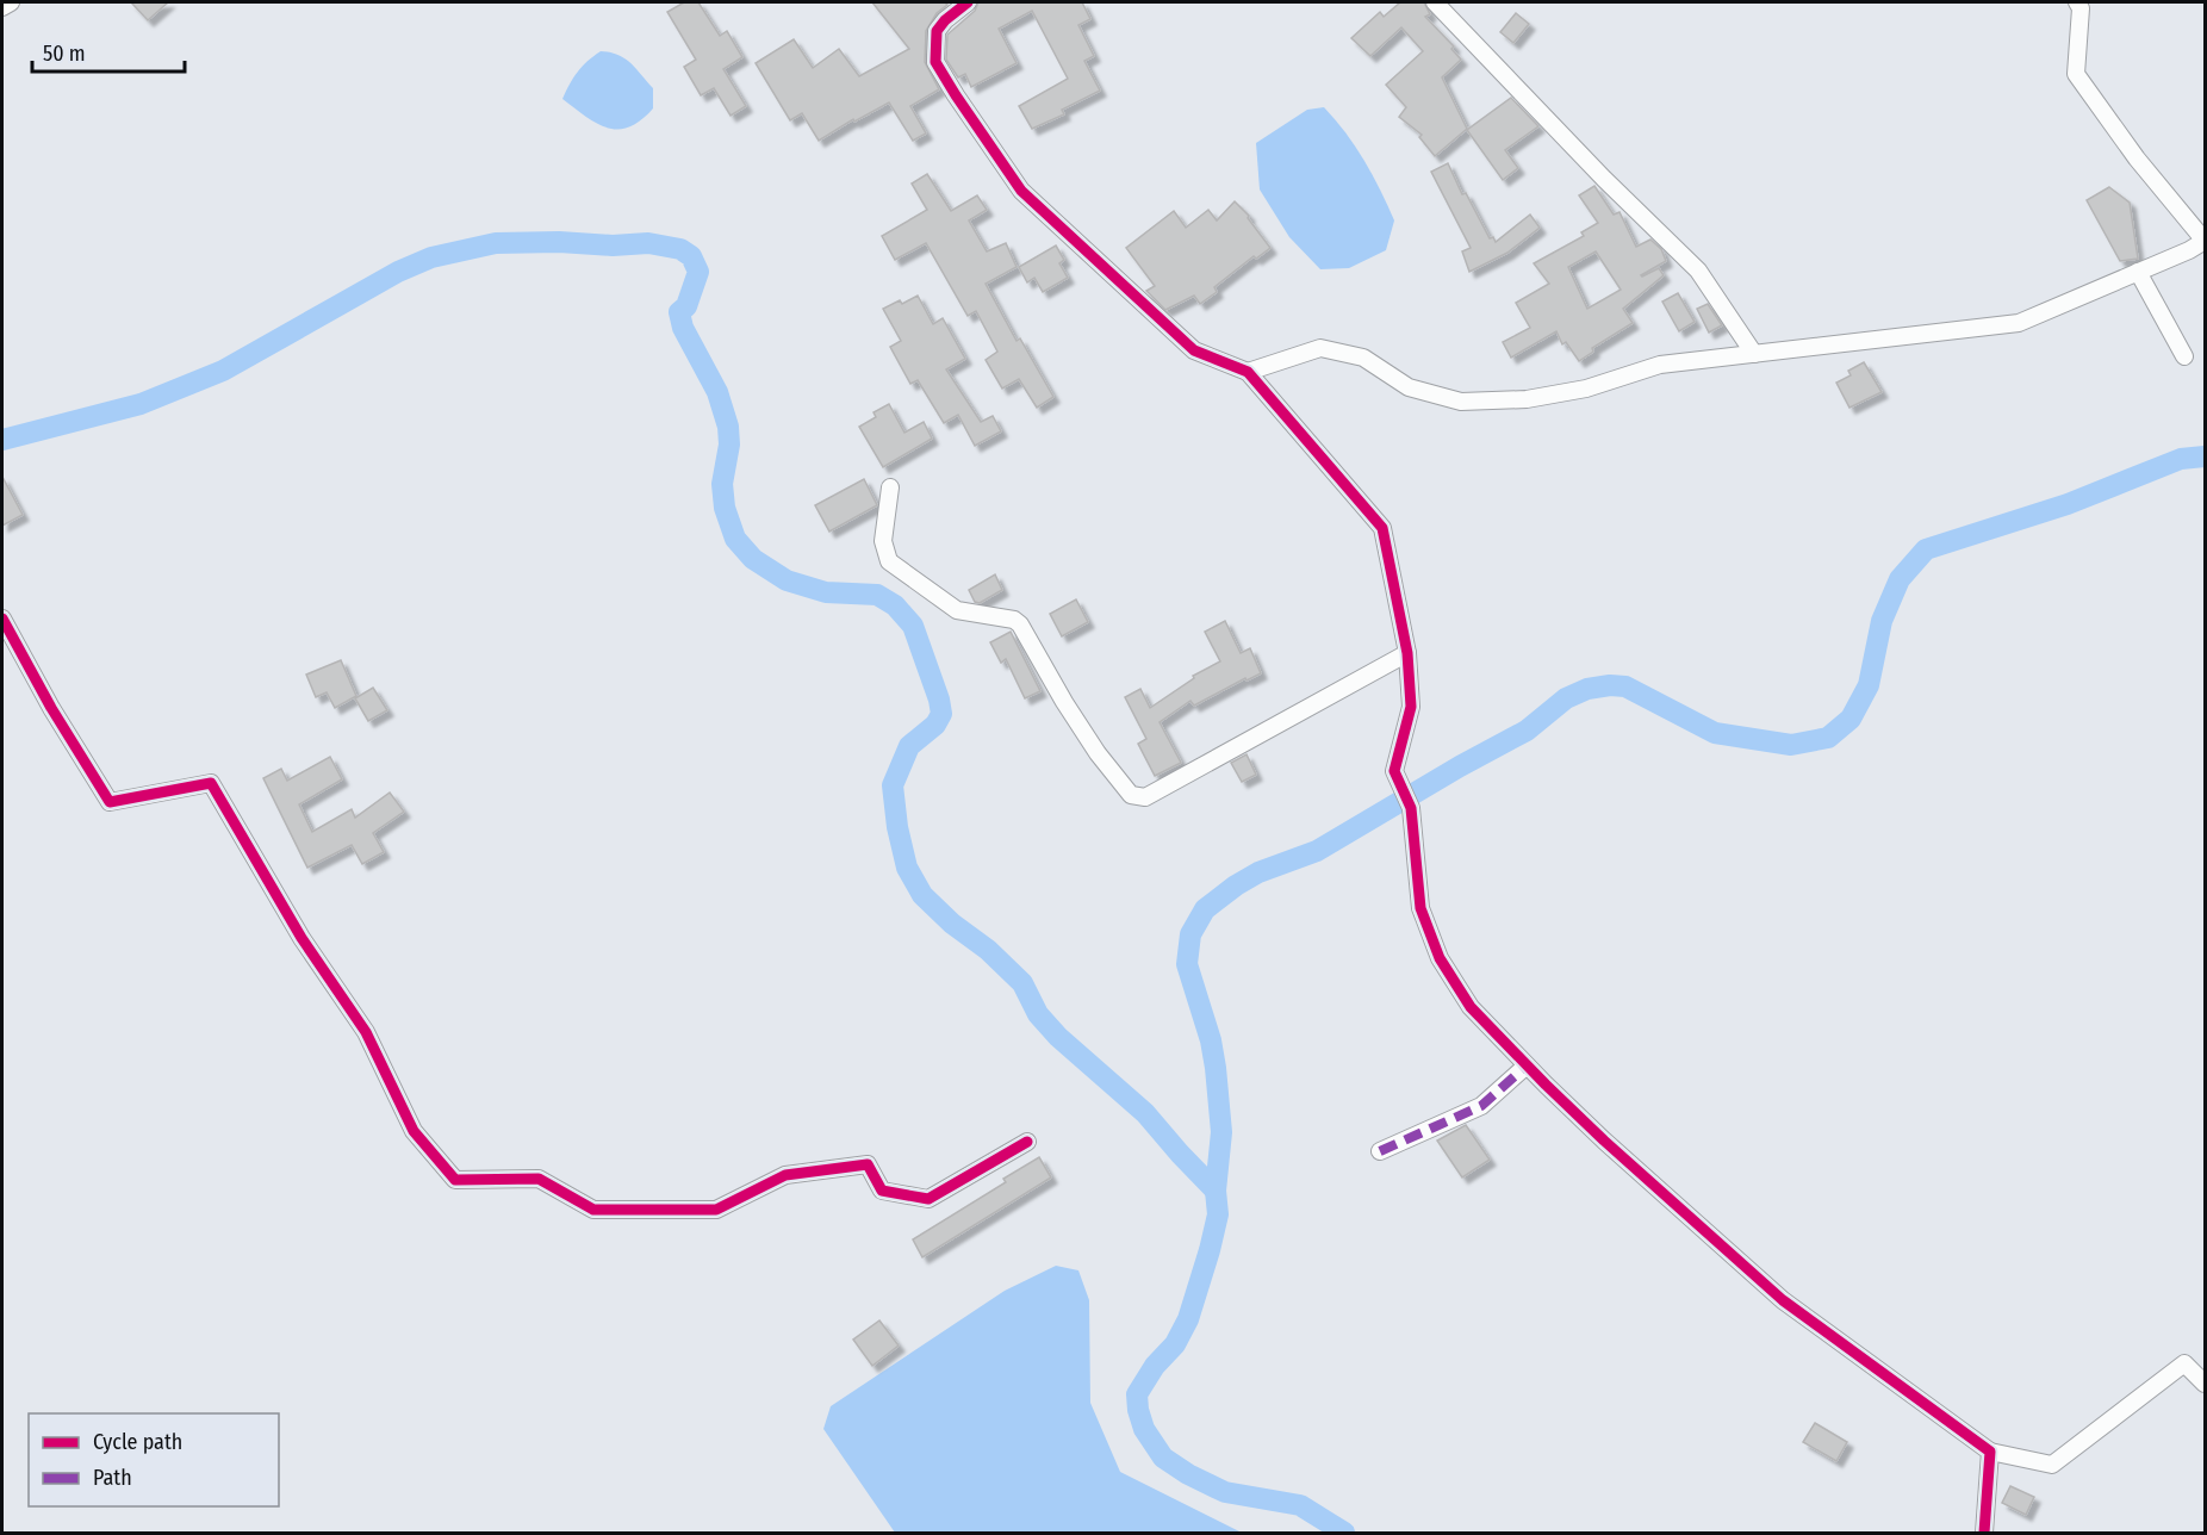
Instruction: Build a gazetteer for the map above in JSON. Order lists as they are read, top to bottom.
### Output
{
  "legend": ["Cycle path", "Path"],
  "scale_bar": "50 m"
}
